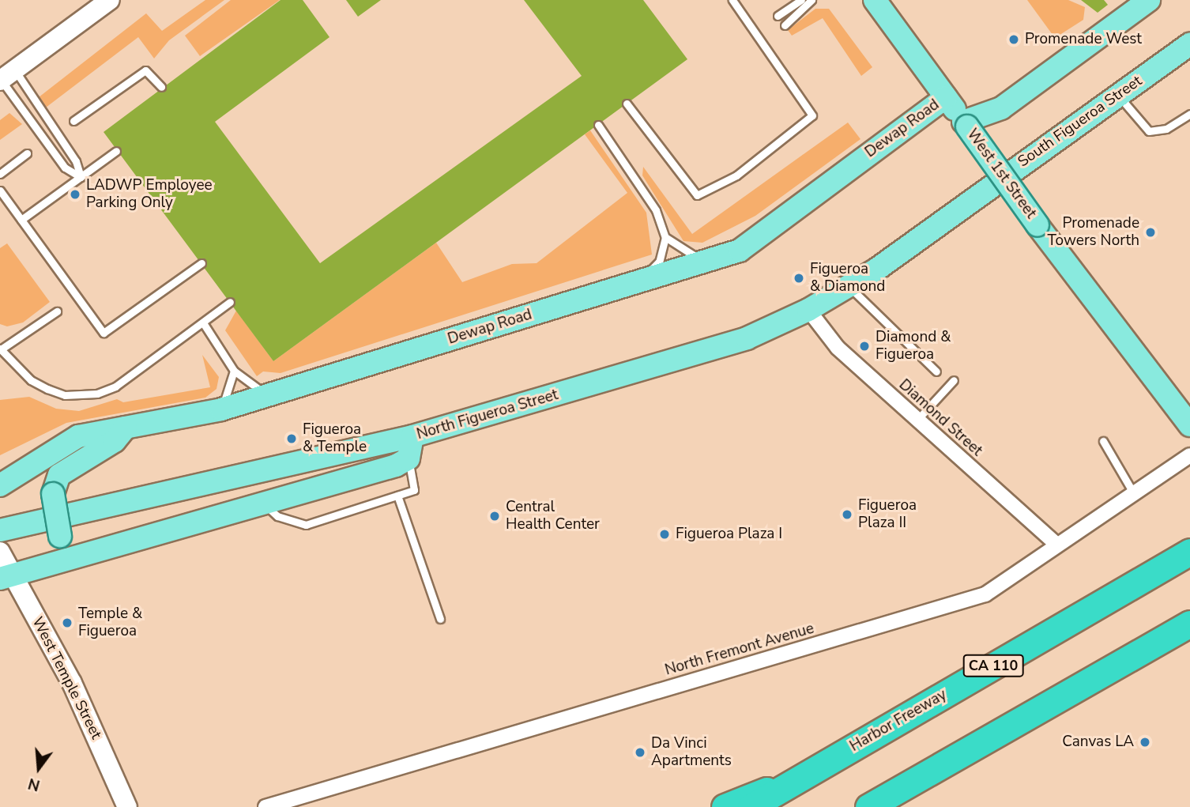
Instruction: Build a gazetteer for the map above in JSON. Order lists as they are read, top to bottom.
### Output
{
  "streets": {
    "highway": ["CA 110", "Harbor Freeway"],
    "main road": [
      "South Figueroa Street",
      "Dewap Road",
      "West 1st Street",
      "North Figueroa Street",
      "West Temple Street"
    ],
    "street": ["Diamond Street", "North Fremont Avenue"]
  },
  "crossings": [
    ["South Figueroa Street", "North Figueroa Street"],
    ["Dewap Road", "West 1st Street"],
    ["North Figueroa Street", "Diamond Street"],
    ["Diamond Street", "North Fremont Avenue"]
  ],
  "places": [
    "Promenade West",
    "LADWP Employee Parking Only",
    "Promenade Towers North",
    "Figueroa & Diamond",
    "Diamond & Figueroa",
    "Figueroa & Temple",
    "Figueroa Plaza II",
    "Central Health Center",
    "Figueroa Plaza I",
    "Temple & Figueroa",
    "Canvas LA",
    "Da Vinci Apartments"
  ],
  "north": "bottom"
}
